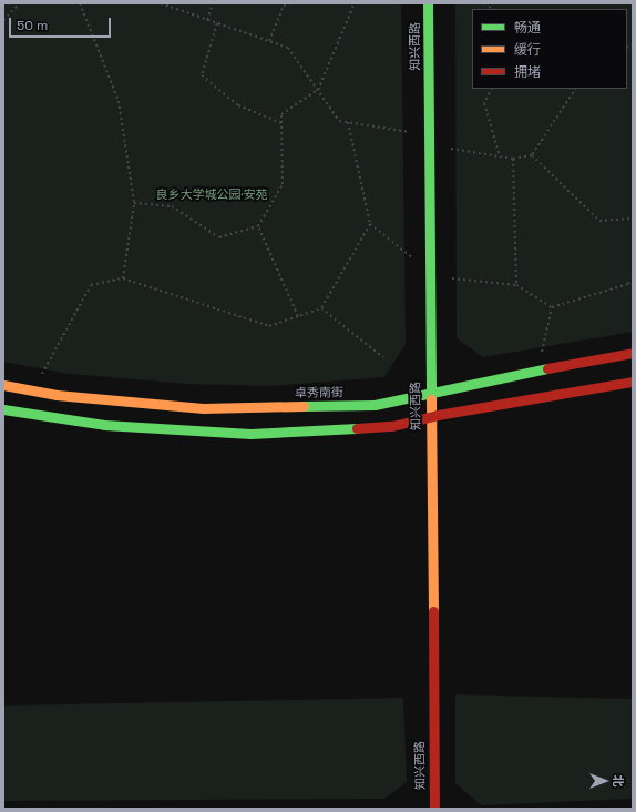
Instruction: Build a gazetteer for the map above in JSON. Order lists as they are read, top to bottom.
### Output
{
  "streets": {
    "street": ["知兴西路", "卓秀南街"]
  },
  "crossings": [
    ["知兴西路", "卓秀南街"]
  ],
  "parks": ["良乡大学城公园·安苑"],
  "legend": ["畅通", "缓行", "拥堵"],
  "scale_bar": "50 m",
  "north": "right"
}
